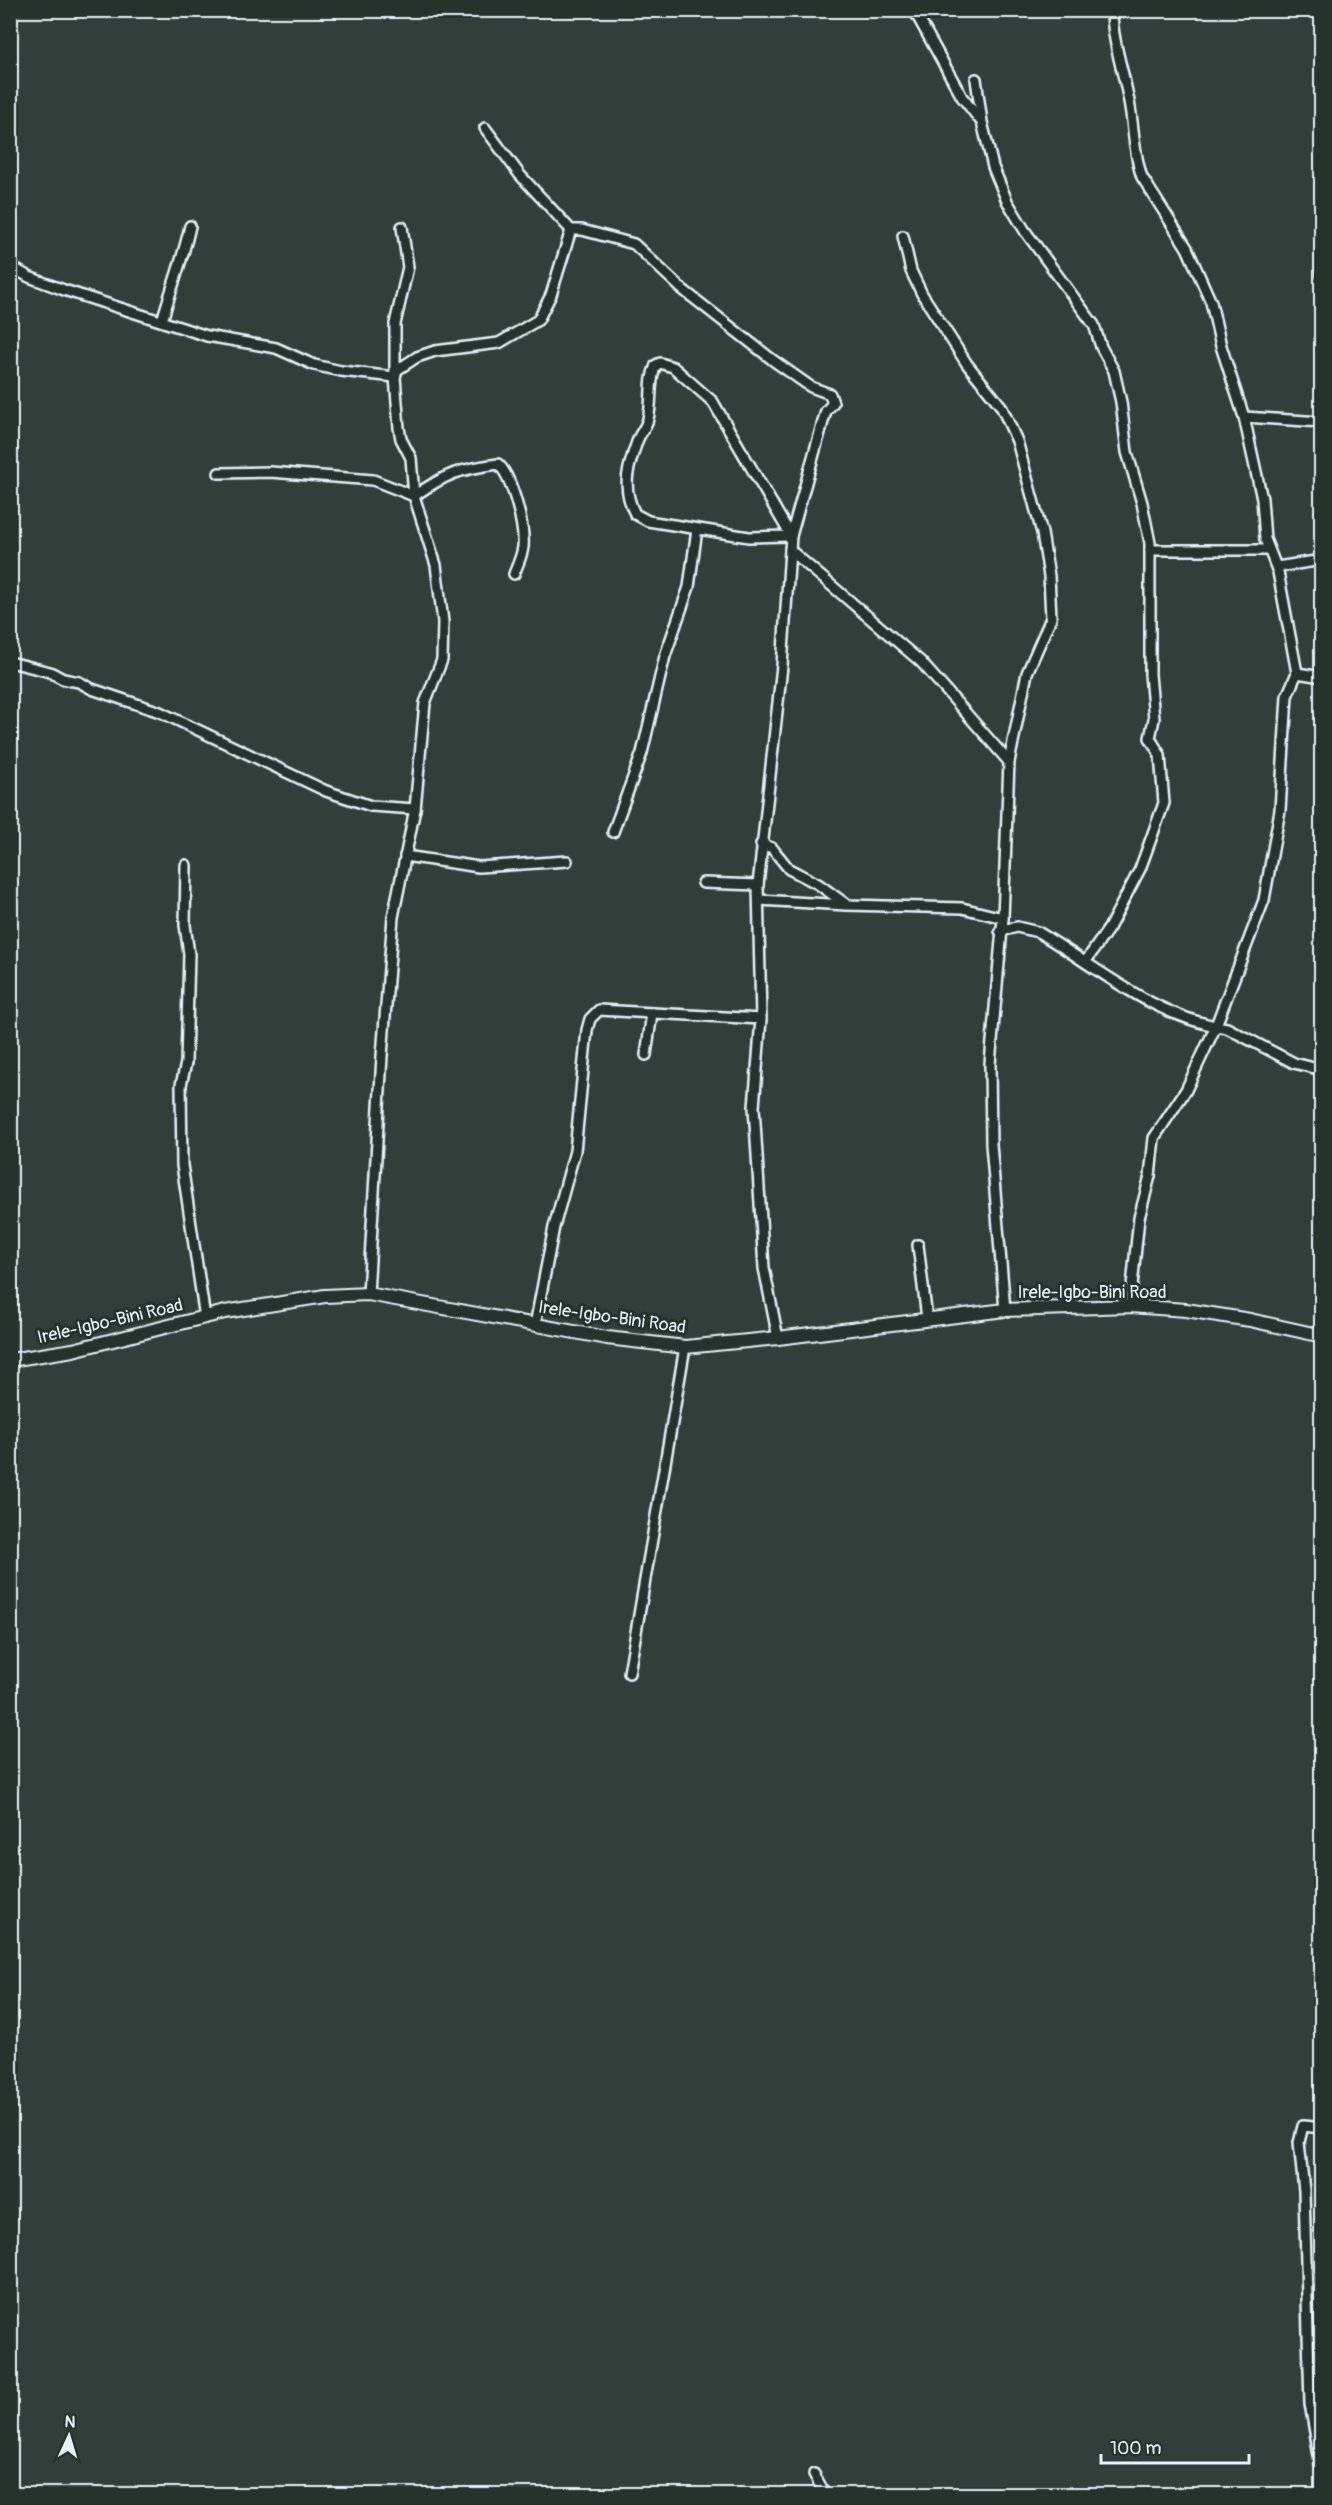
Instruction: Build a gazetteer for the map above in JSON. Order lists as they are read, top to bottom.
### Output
{
  "streets": {
    "street": ["Irele-Igbo-Bini Road"]
  },
  "scale_bar": "100 m",
  "north": "top"
}
